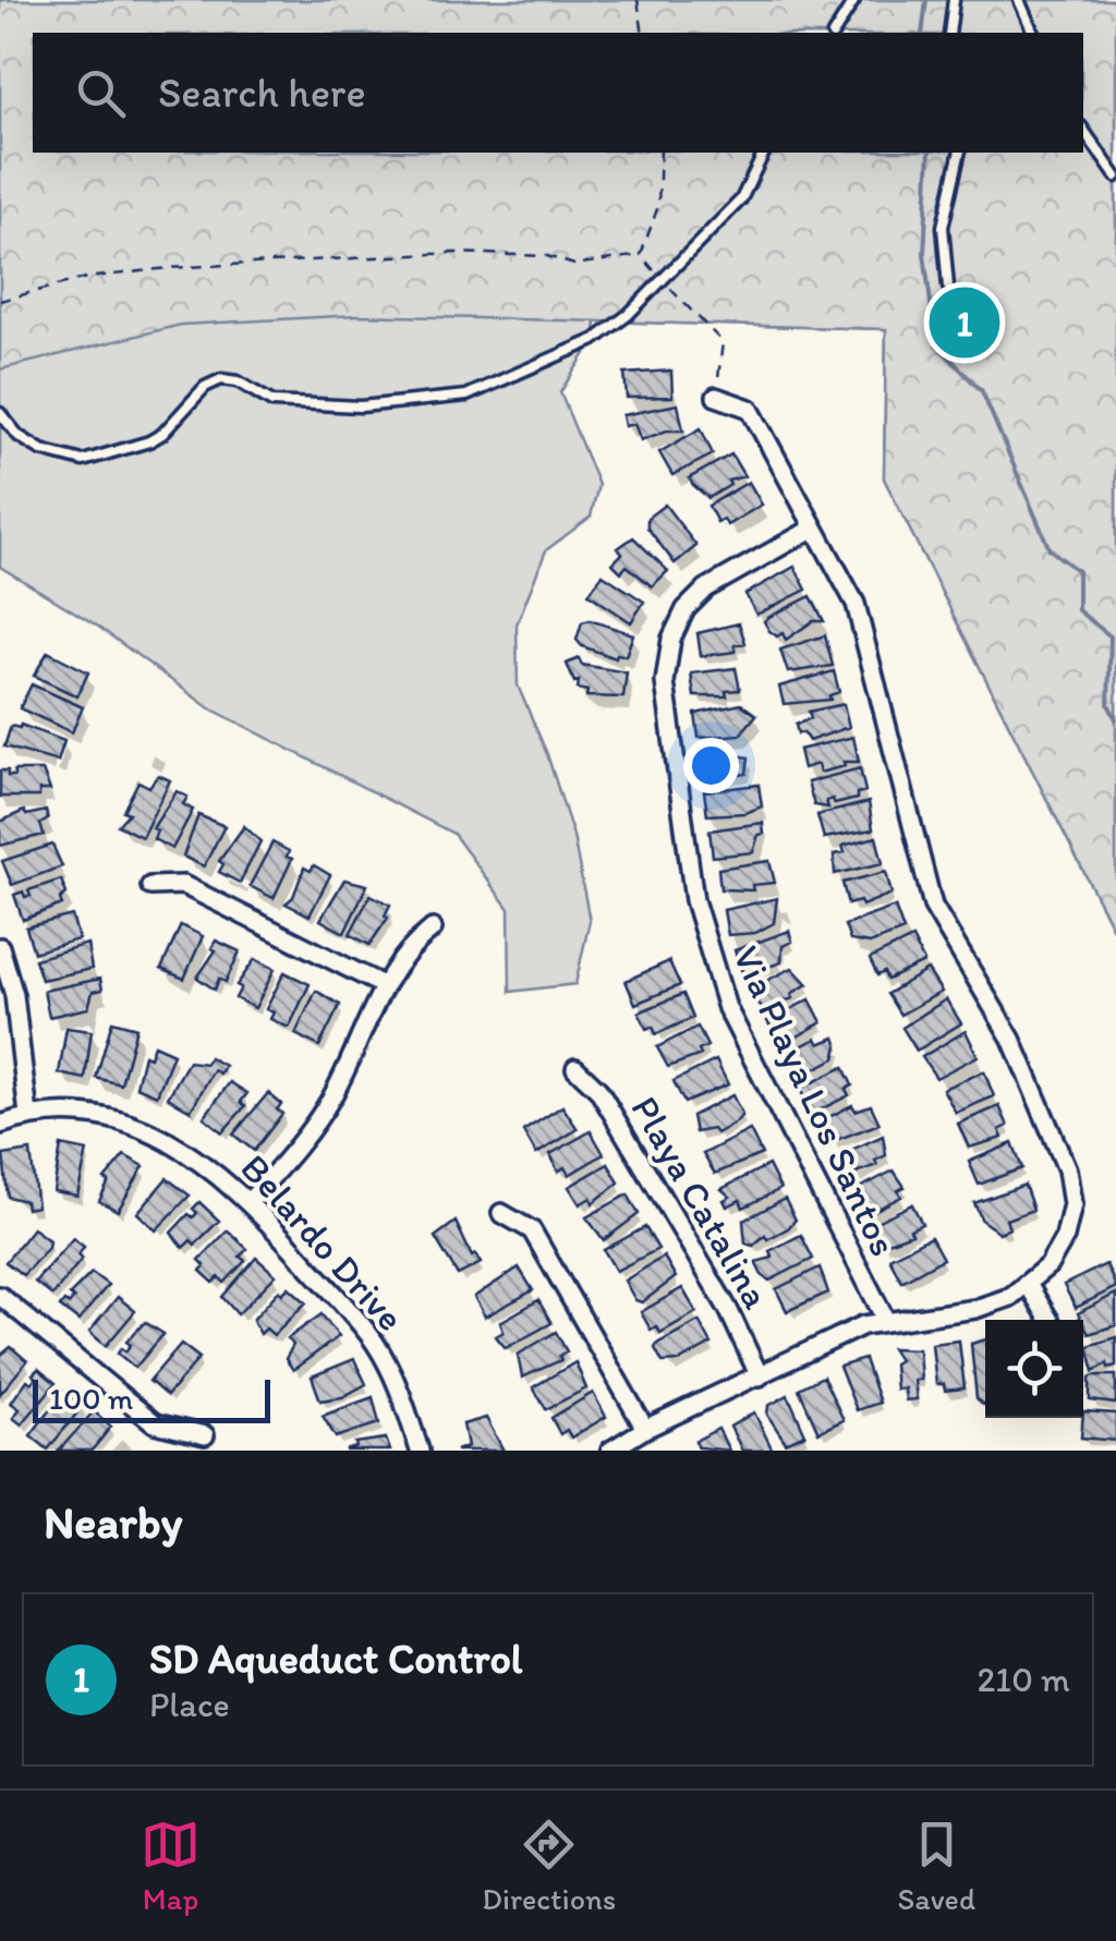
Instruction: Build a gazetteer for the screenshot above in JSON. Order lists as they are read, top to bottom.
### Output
{
  "streets": {
    "street": ["Via Playa Los Santos", "Playa Catalina", "Belardo Drive"]
  },
  "scale_bar": "100 m",
  "page": {
    "search": "Search here",
    "pins": "1",
    "scale": "100 m",
    "heading": "Nearby",
    "list": [
      {
        "mark": "1",
        "name": "SD Aqueduct Control",
        "note": "Place",
        "value": "210 m"
      }
    ],
    "nav": ["Map", "Directions", "Saved"]
  }
}
